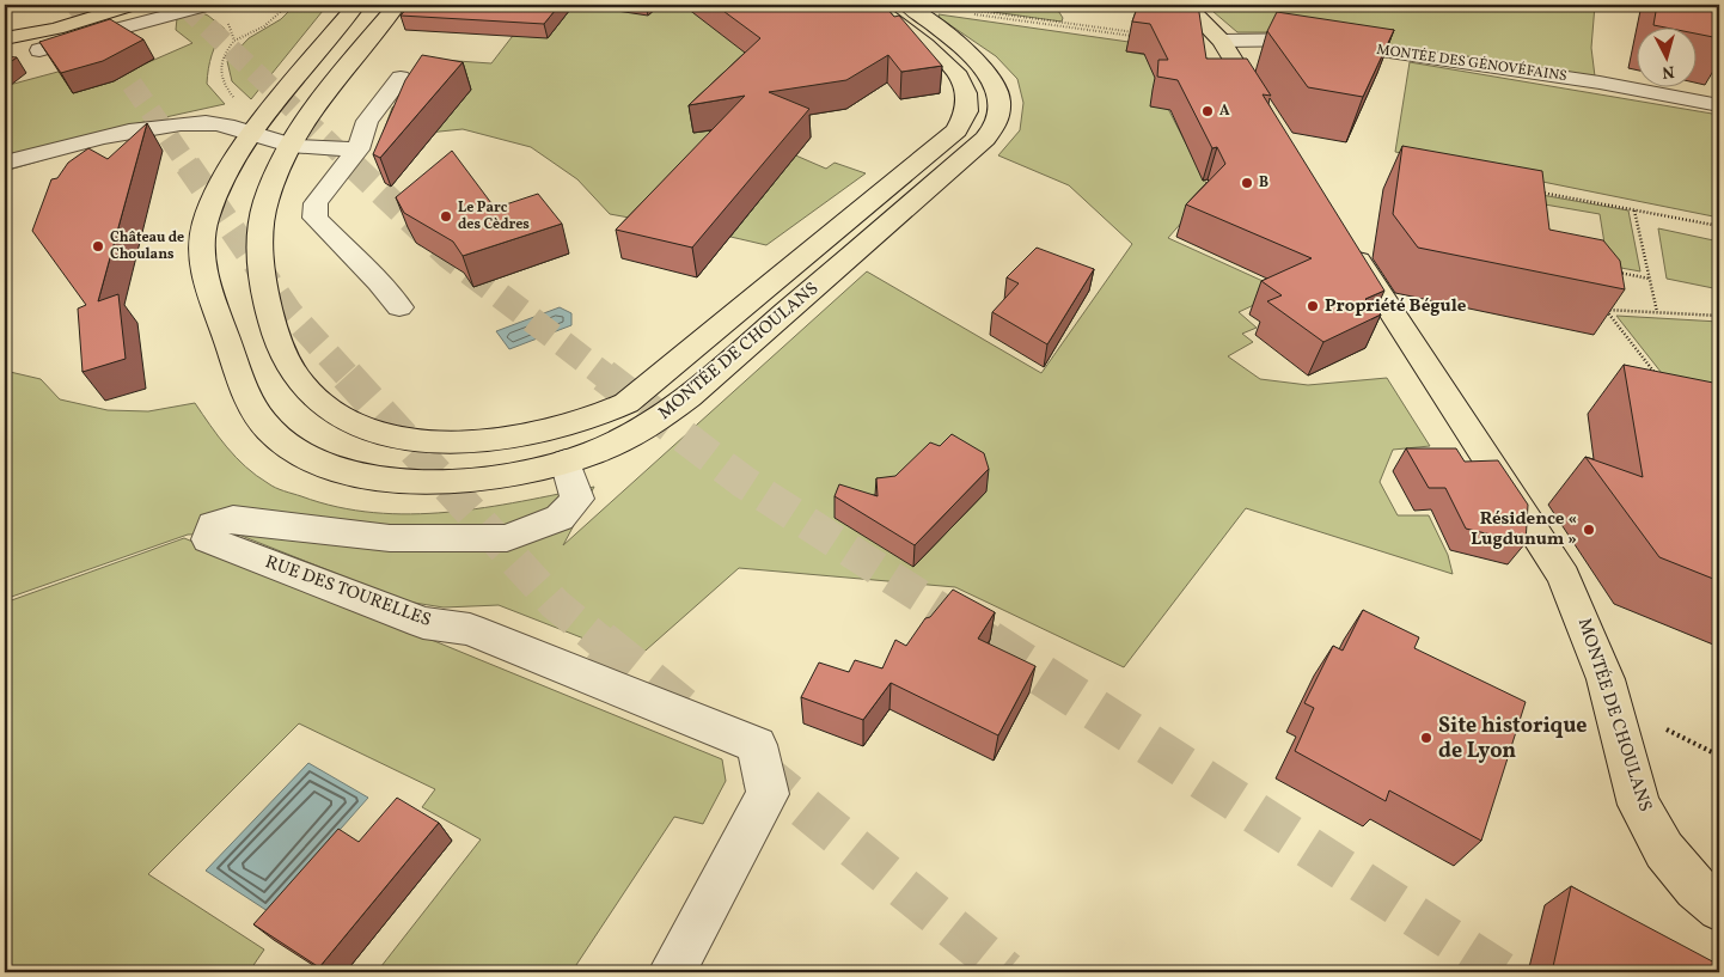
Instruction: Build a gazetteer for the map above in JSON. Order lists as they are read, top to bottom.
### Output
{
  "streets": {
    "main road": ["MONTÉE DE CHOULANS"],
    "street": ["MONTÉE DES GÉNOVÉFAINS", "RUE DES TOURELLES"]
  },
  "crossings": [
    ["MONTÉE DE CHOULANS", "RUE DES TOURELLES"]
  ],
  "places": [
    "A",
    "B",
    "Le Parc des Cèdres",
    "Château de Choulans",
    "Propriété Bégule",
    "Résidence « Lugdunum »",
    "Site historique de Lyon"
  ],
  "north": "bottom"
}
